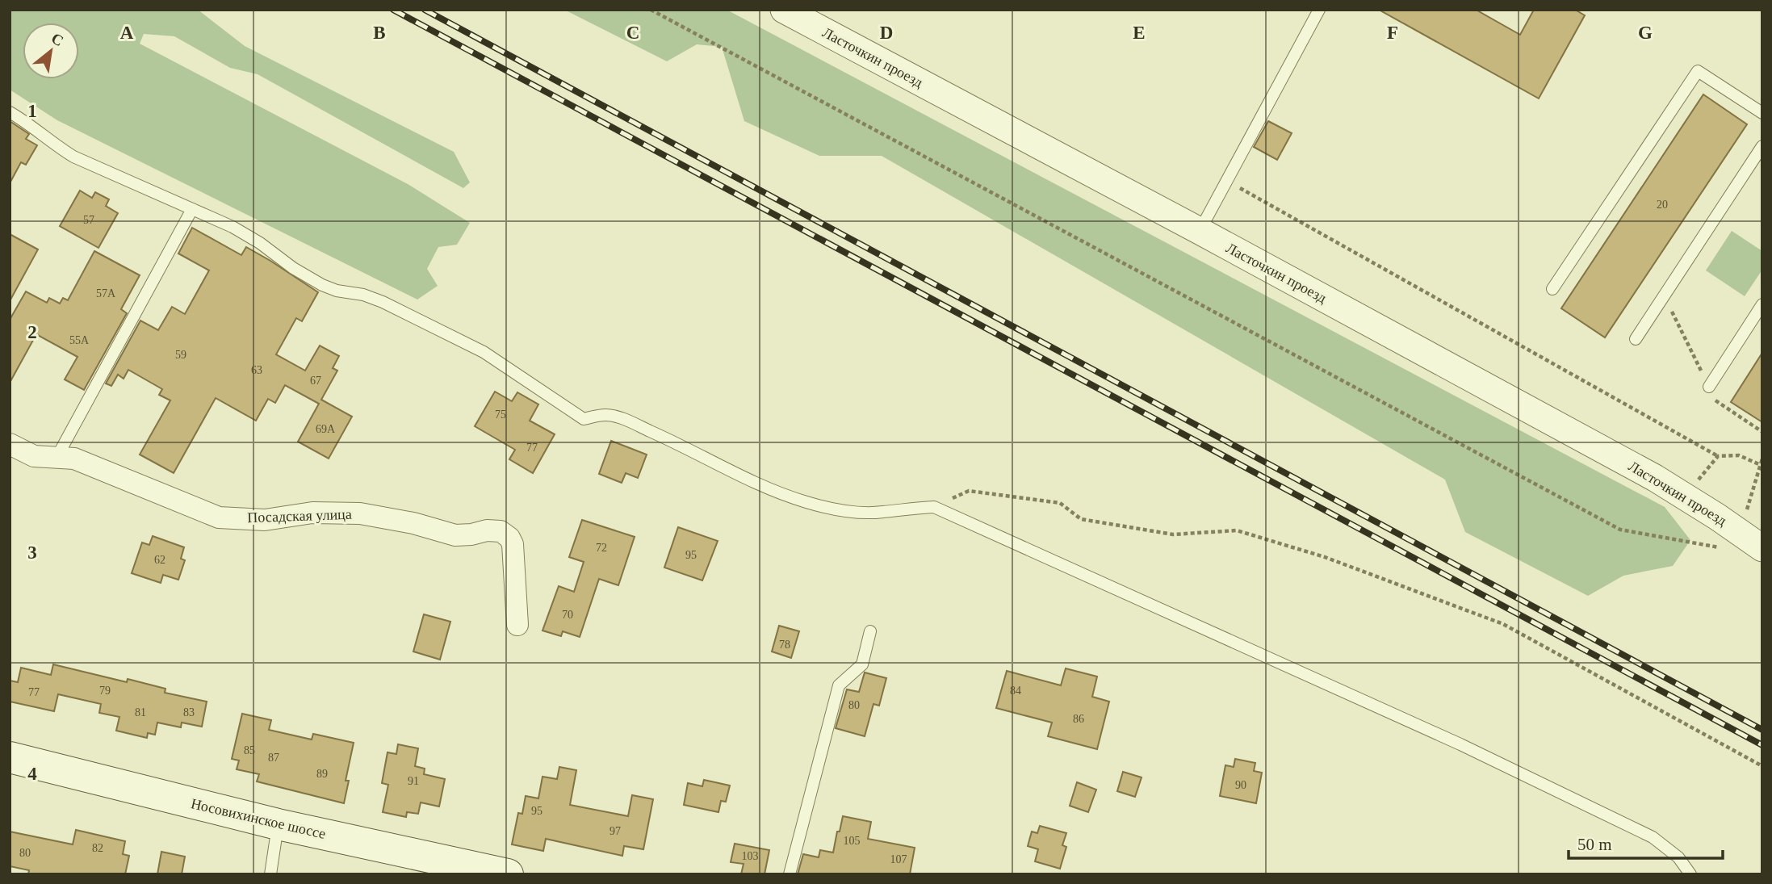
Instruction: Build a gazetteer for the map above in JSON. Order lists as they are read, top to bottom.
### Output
{
  "streets": {
    "main road": ["Носовихинское шоссе"],
    "street": ["Ласточкин проезд", "Посадская улица"]
  },
  "house_numbers": [
    "20",
    "57",
    "57А",
    "55А",
    "59",
    "63",
    "67",
    "75",
    "69А",
    "77",
    "72",
    "95",
    "62",
    "70",
    "78",
    "79",
    "84",
    "77",
    "80",
    "81",
    "83",
    "86",
    "85",
    "87",
    "89",
    "91",
    "90",
    "95",
    "97",
    "105",
    "82",
    "80",
    "103",
    "107"
  ],
  "scale_bar": "50 m",
  "north": "top right",
  "grid": {
    "columns": [
      "A",
      "B",
      "C",
      "D",
      "E",
      "F",
      "G"
    ],
    "rows": [
      "1",
      "2",
      "3",
      "4"
    ]
  }
}
